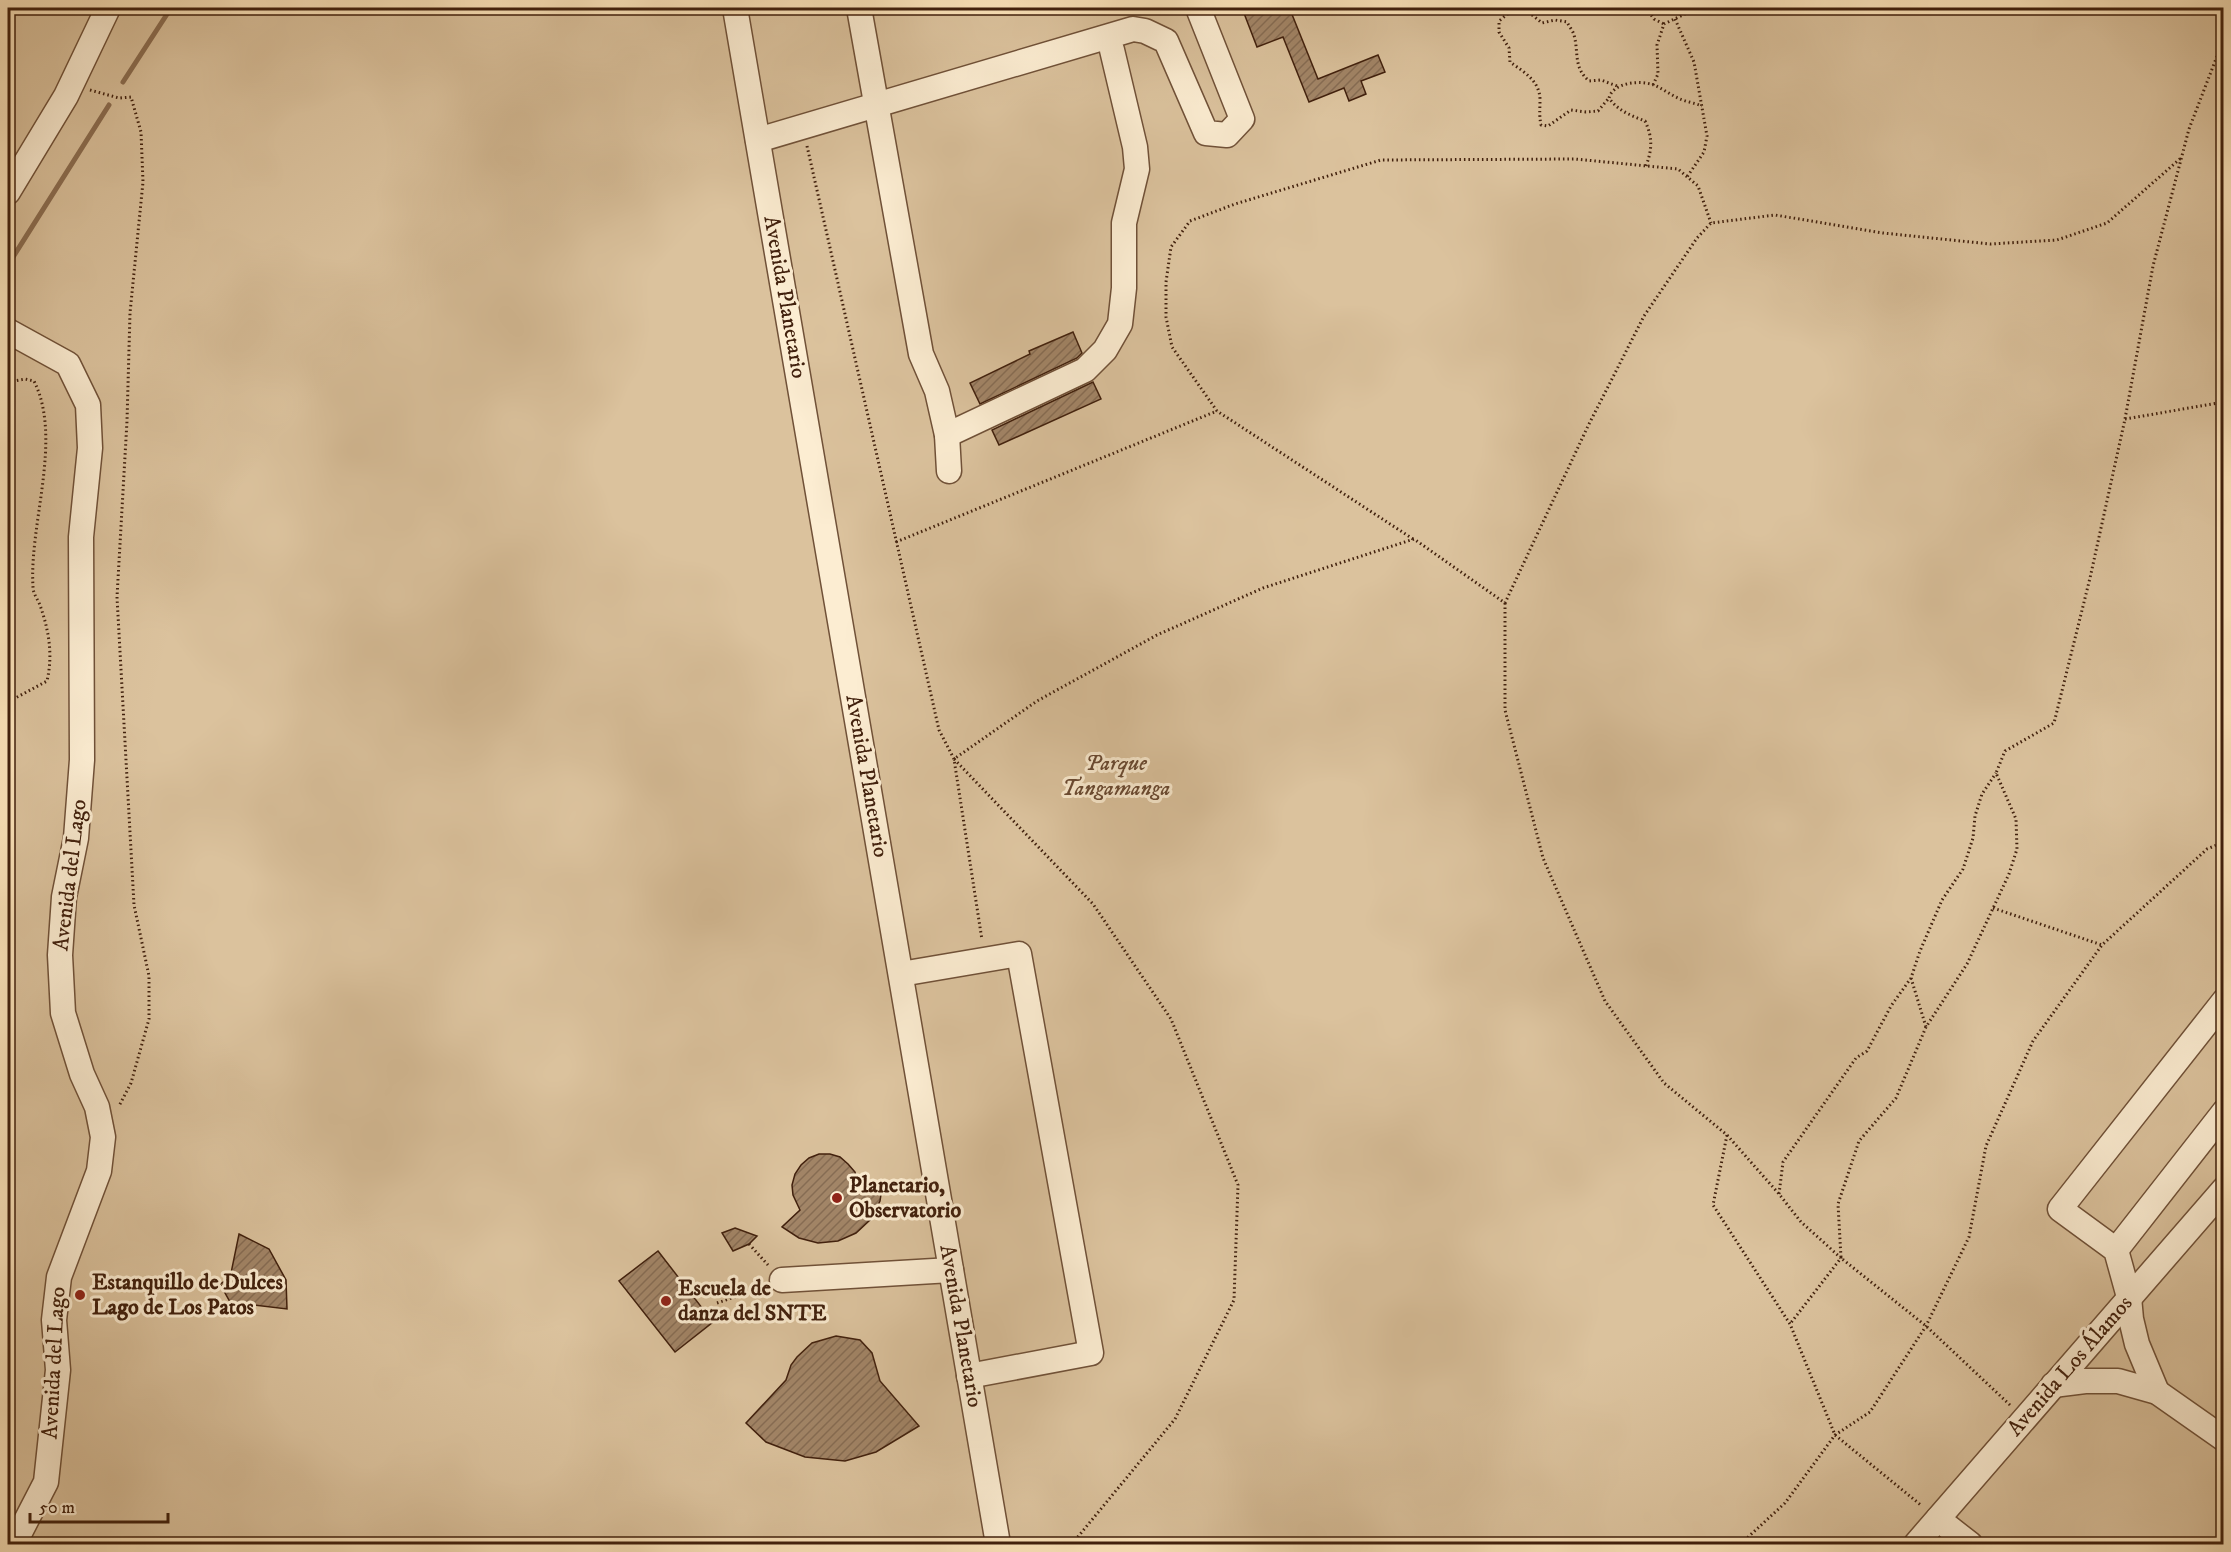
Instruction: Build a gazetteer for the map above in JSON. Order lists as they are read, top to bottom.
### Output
{
  "streets": {
    "street": ["Avenida Planetario", "Avenida del Lago", "Avenida Los Álamos"]
  },
  "parks": ["Parque Tangamanga"],
  "places": ["Planetario, Observatorio", "Estanquillo de Dulces Lago de Los Patos", "Escuela de danza del SNTE"],
  "scale_bar": "50 m"
}
